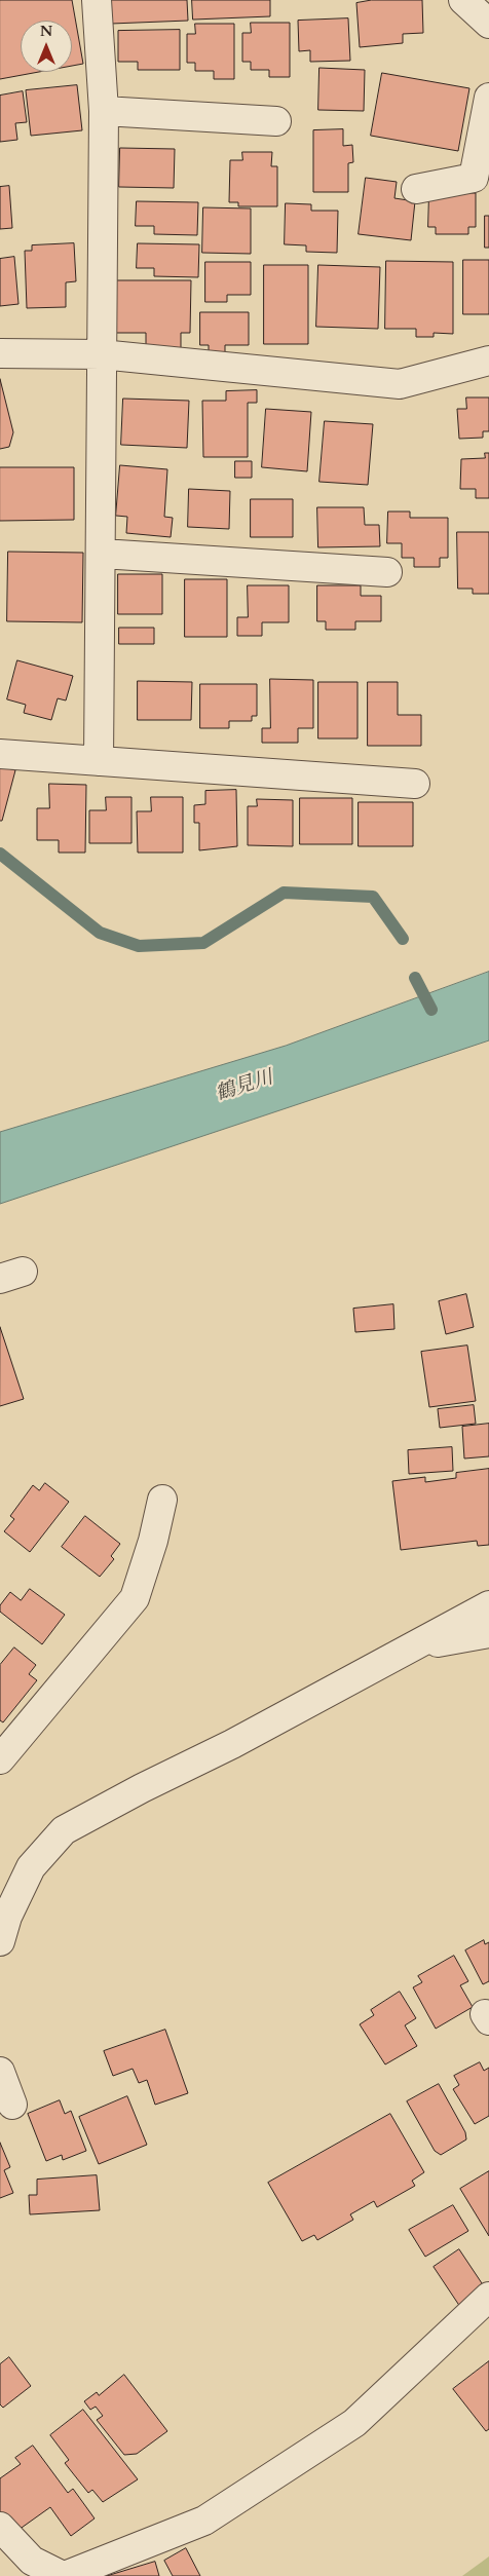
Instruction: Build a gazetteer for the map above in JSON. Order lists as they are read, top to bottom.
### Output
{
  "water": ["鶴見川"],
  "north": "top"
}
